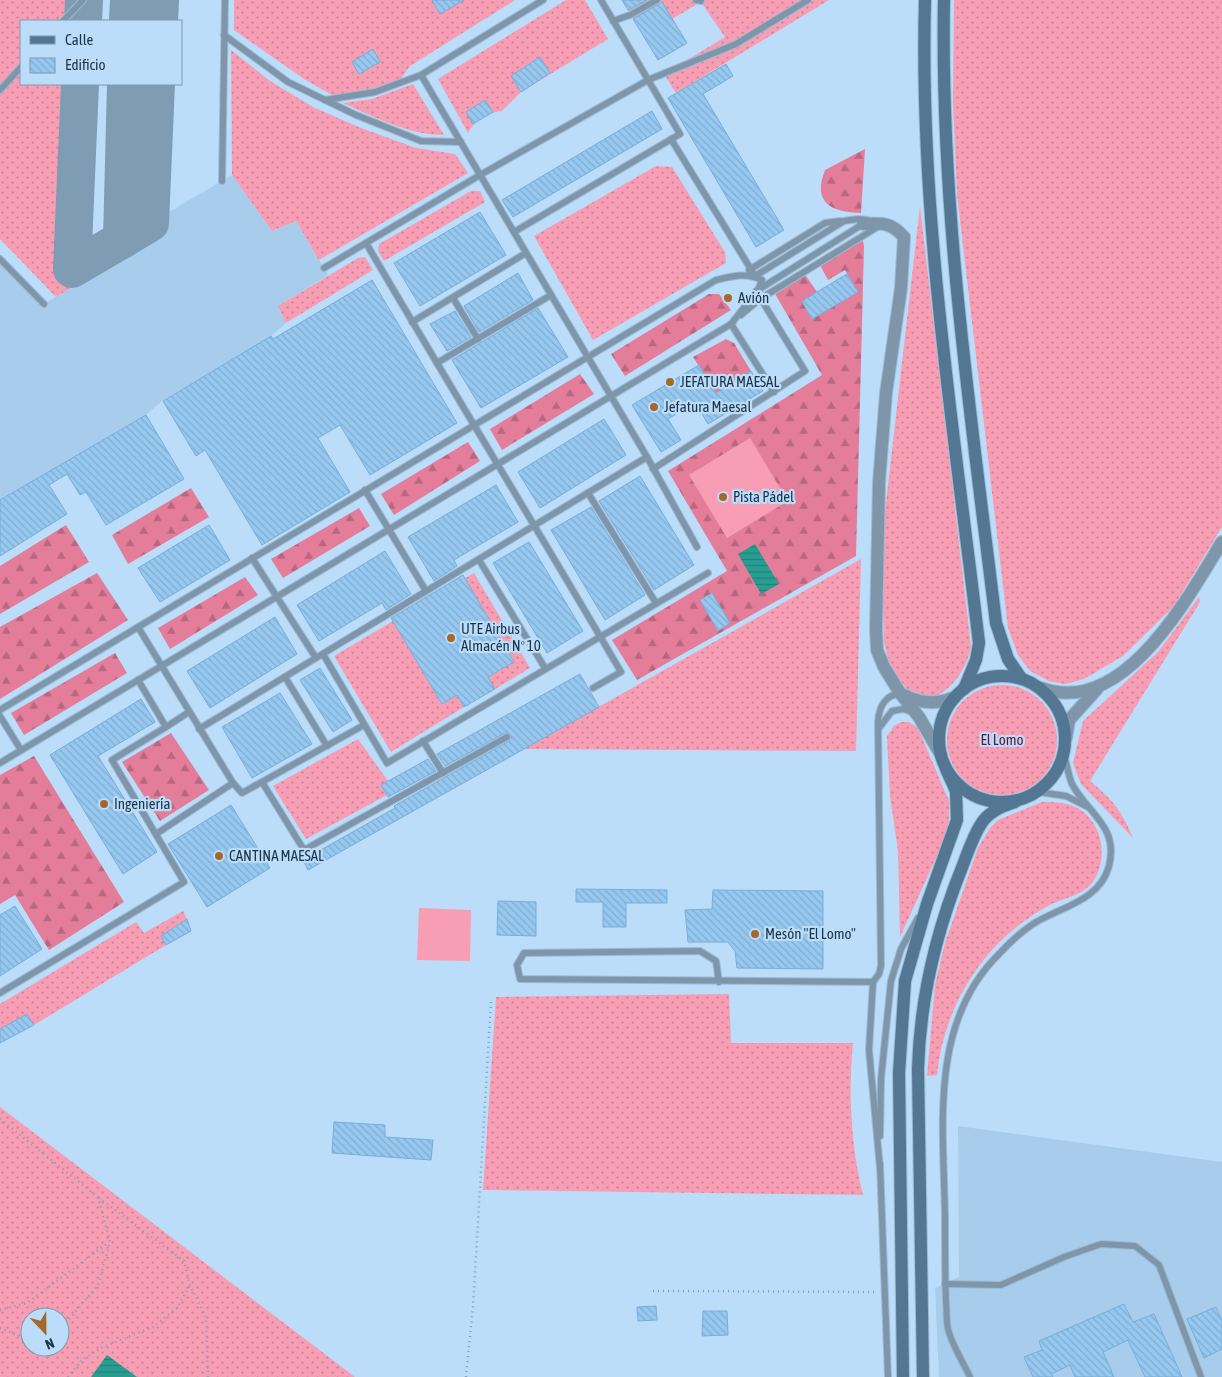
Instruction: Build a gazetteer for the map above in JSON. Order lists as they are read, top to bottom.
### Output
{
  "parks": ["El Lomo"],
  "places": [
    "Avión",
    "JEFATURA MAESAL",
    "Jefatura Maesal",
    "Pista Pádel",
    "UTE Airbus Almacén Nº 10",
    "Ingeniería",
    "CANTINA MAESAL",
    "Mesón \"El Lomo\""
  ],
  "legend": ["Calle", "Edificio"],
  "north": "bottom"
}
